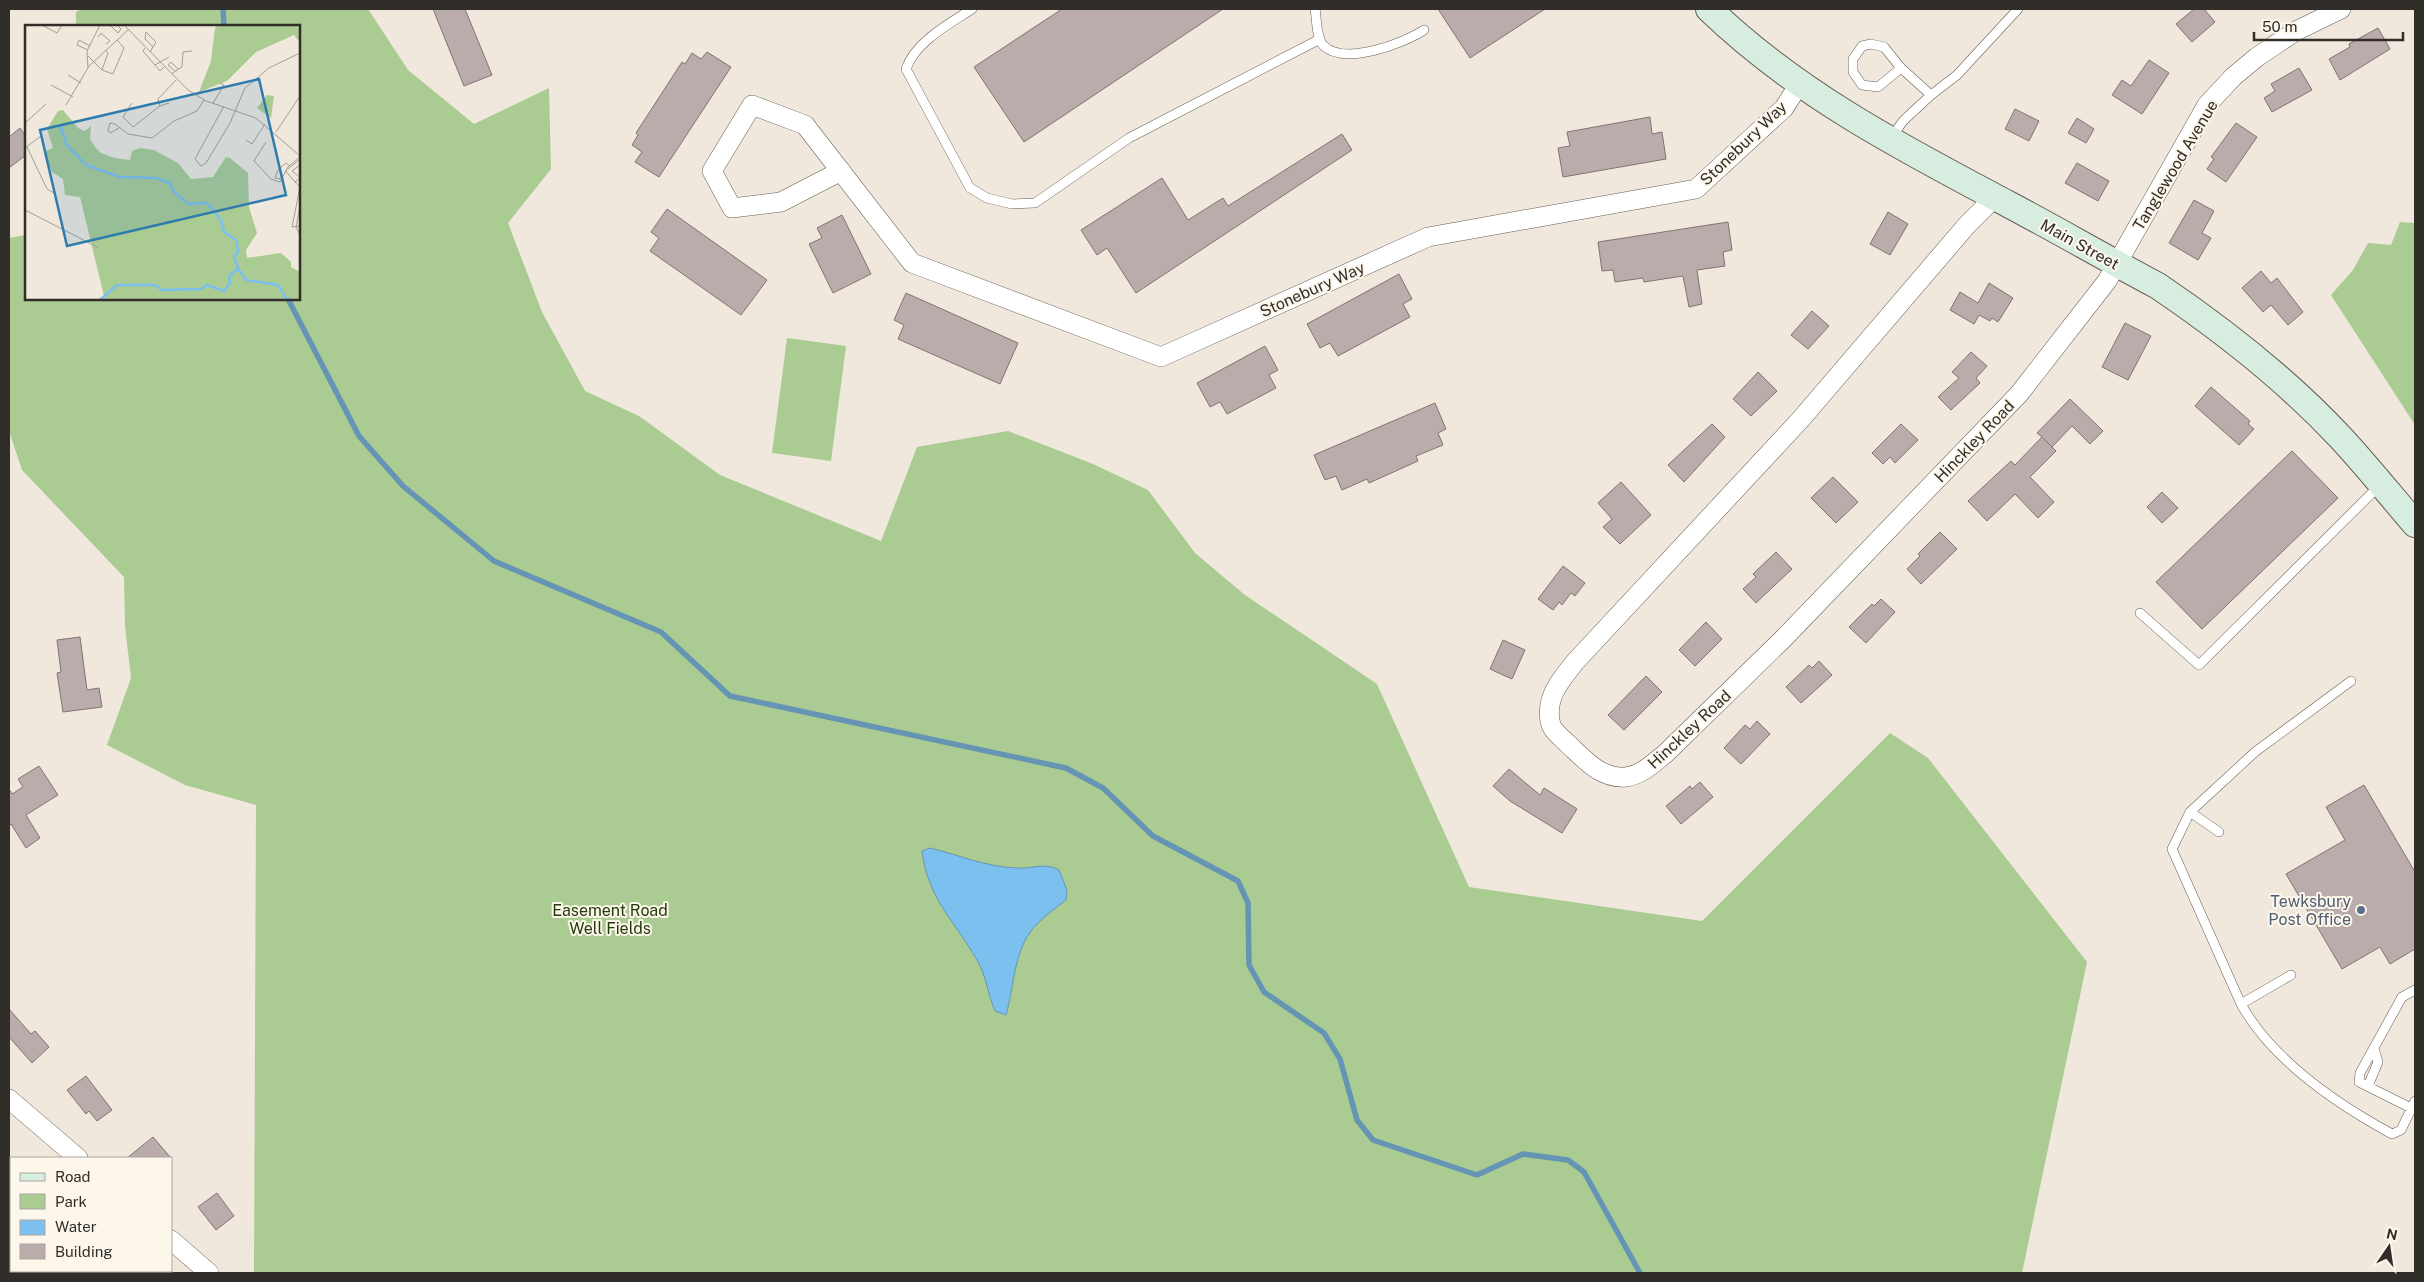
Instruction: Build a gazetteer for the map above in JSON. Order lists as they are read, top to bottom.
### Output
{
  "streets": {
    "main road": ["Main Street"],
    "street": ["Stonebury Way", "Tanglewood Avenue", "Hinckley Road"]
  },
  "crossings": [
    ["Stonebury Way", "Main Street"],
    ["Tanglewood Avenue", "Main Street"],
    ["Tanglewood Avenue", "Hinckley Road"],
    ["Main Street", "Hinckley Road"]
  ],
  "parks": ["Easement Road Well Fields"],
  "places": ["Tewksbury Post Office"],
  "legend": [
    "Road",
    "Park",
    "Water",
    "Building"
  ],
  "scale_bar": "50 m",
  "north": "top"
}
